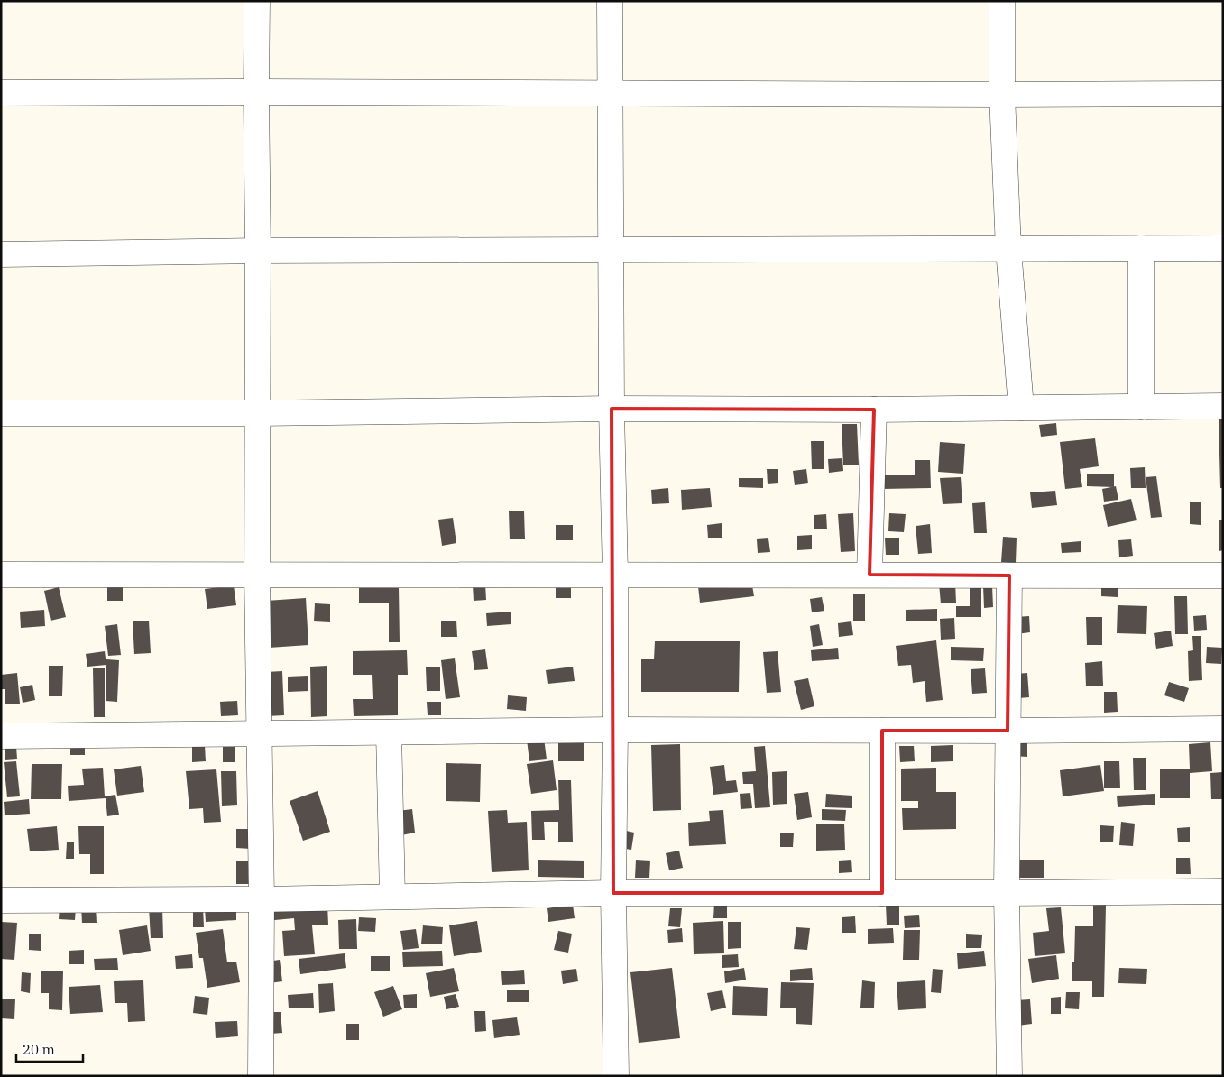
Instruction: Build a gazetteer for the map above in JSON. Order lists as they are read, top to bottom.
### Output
{
  "scale_bar": "20 m"
}
